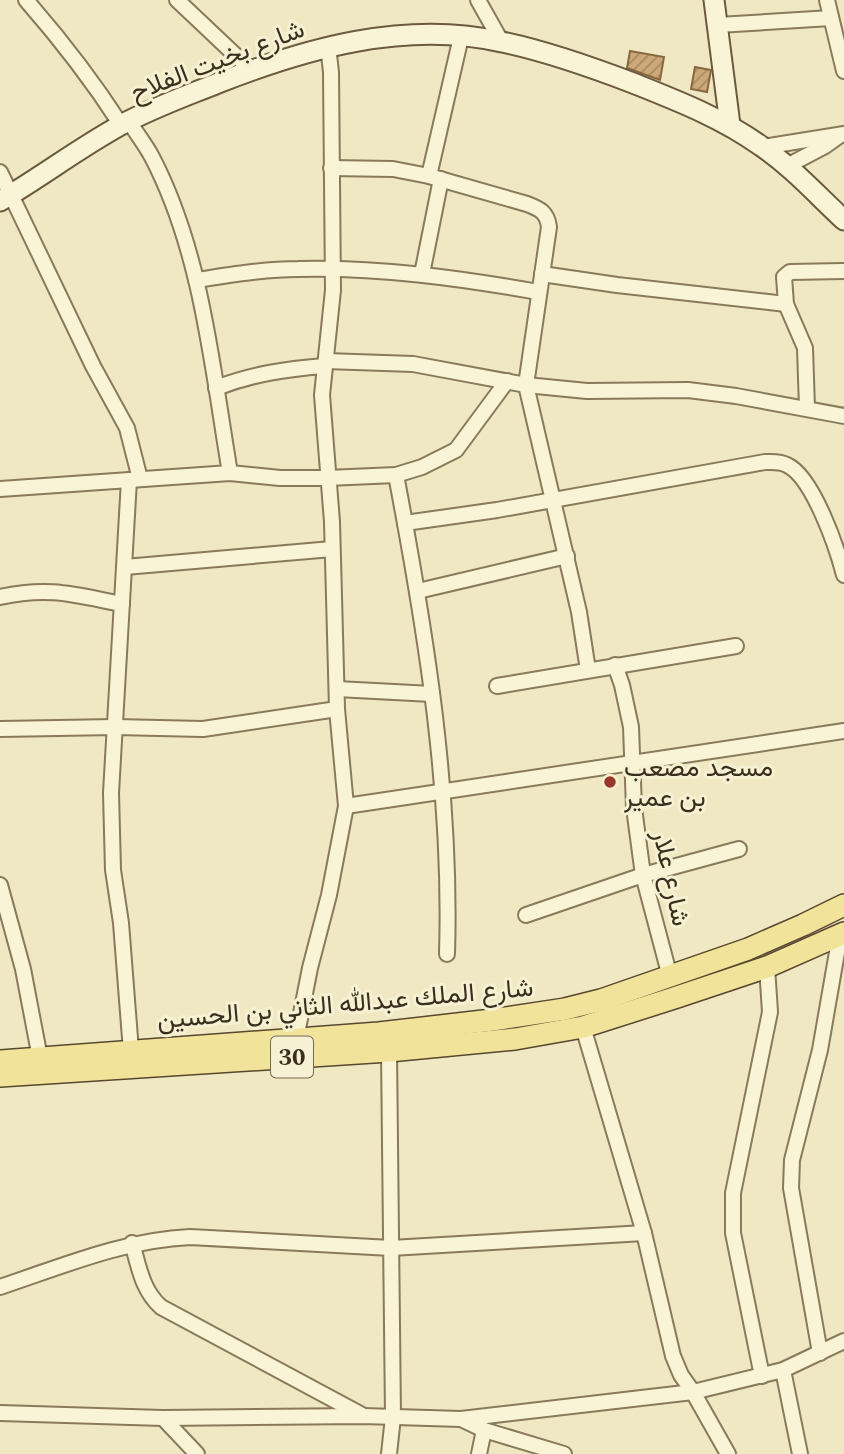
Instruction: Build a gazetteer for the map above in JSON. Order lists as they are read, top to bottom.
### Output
{
  "streets": {
    "main road": ["شارع الملك عبدالله الثاني بن الحسين", "30"],
    "street": ["شارع بخيت الفلاح", "شارع علار"]
  },
  "crossings": [
    ["شارع علار", "شارع الملك عبدالله الثاني بن الحسين"]
  ],
  "places": ["مسجد مصعب بن عمير"]
}
